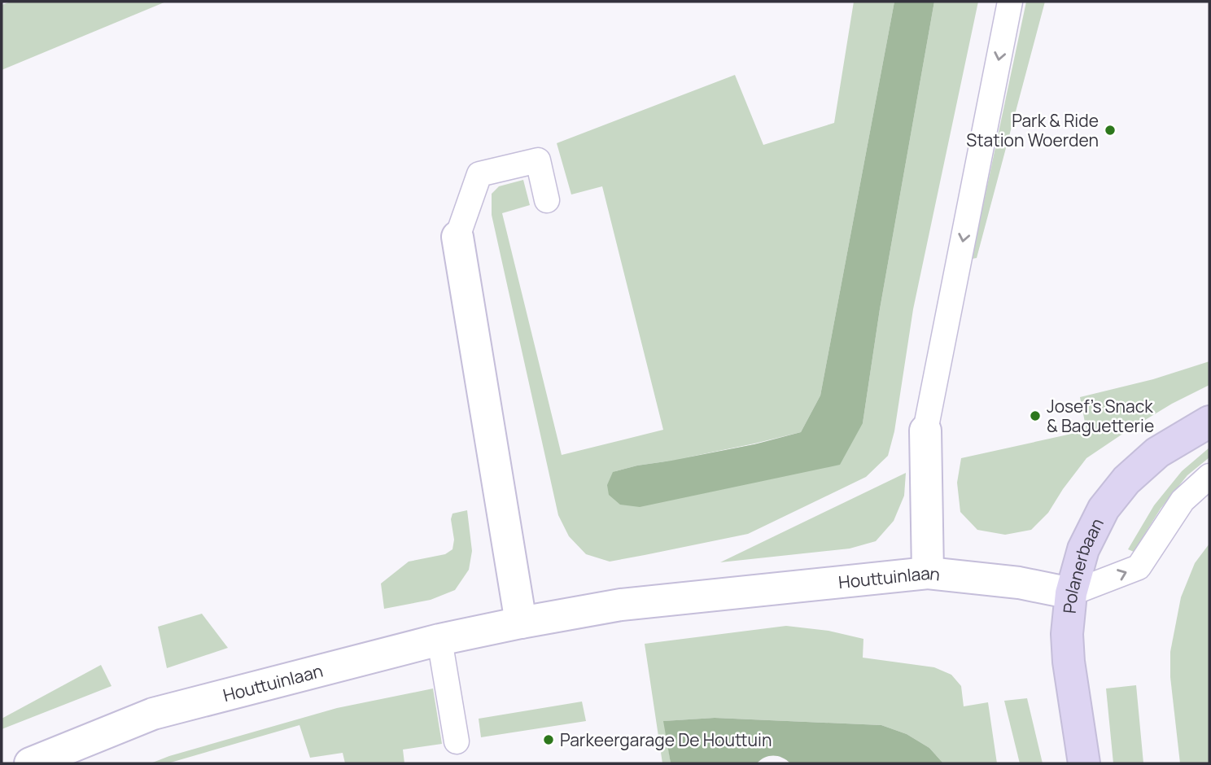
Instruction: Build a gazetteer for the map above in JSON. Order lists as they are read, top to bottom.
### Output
{
  "streets": {
    "main road": ["Polanerbaan"],
    "street": ["Houttuinlaan"]
  },
  "crossings": [
    ["Polanerbaan", "Houttuinlaan"]
  ],
  "places": ["Park & Ride Station Woerden", "Josef's Snack & Baguetterie", "Parkeergarage De Houttuin"]
}
